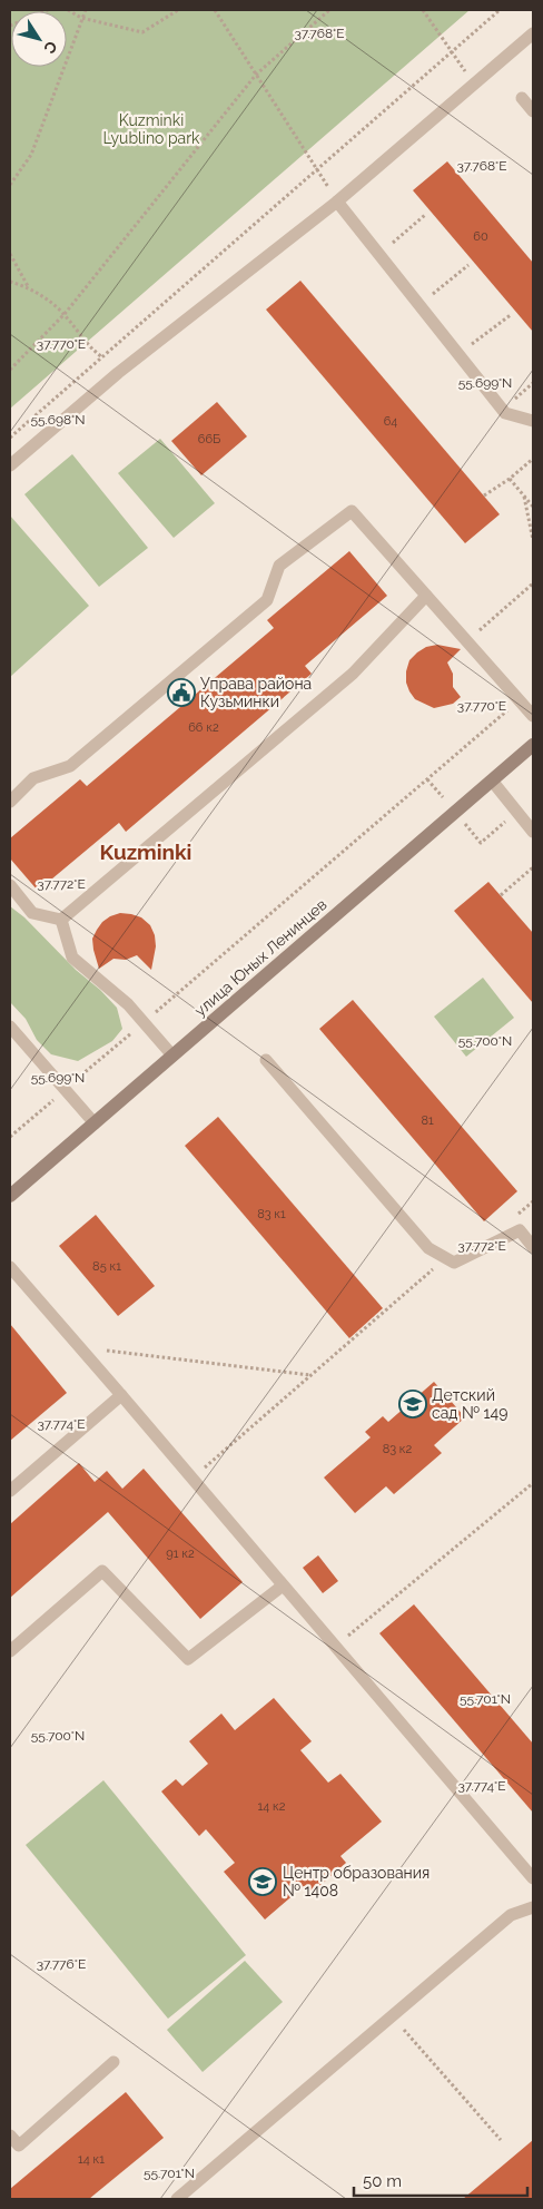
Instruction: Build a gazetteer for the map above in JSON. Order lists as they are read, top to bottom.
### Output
{
  "streets": {
    "main road": ["улица Юных Ленинцев"]
  },
  "districts": ["Kuzminki"],
  "parks": ["Kuzminki Lyublino park"],
  "places": {
    "public building": ["Управа района Кузьминки"],
    "school or university": ["Детский сад № 149", "Центр образования № 1408"]
  },
  "house_numbers": [
    "60",
    "64",
    "66Б",
    "66 к2",
    "81",
    "83 к1",
    "85 к1",
    "83 к2",
    "91 к2",
    "14 к2",
    "14 к1"
  ],
  "scale_bar": "50 m",
  "north": "bottom right",
  "coordinates": [
    "37.768°E",
    "37.770°E",
    "55.699°N",
    "55.698°N",
    "37.772°E",
    "55.700°N",
    "37.774°E",
    "55.701°N",
    "37.776°E"
  ]
}
